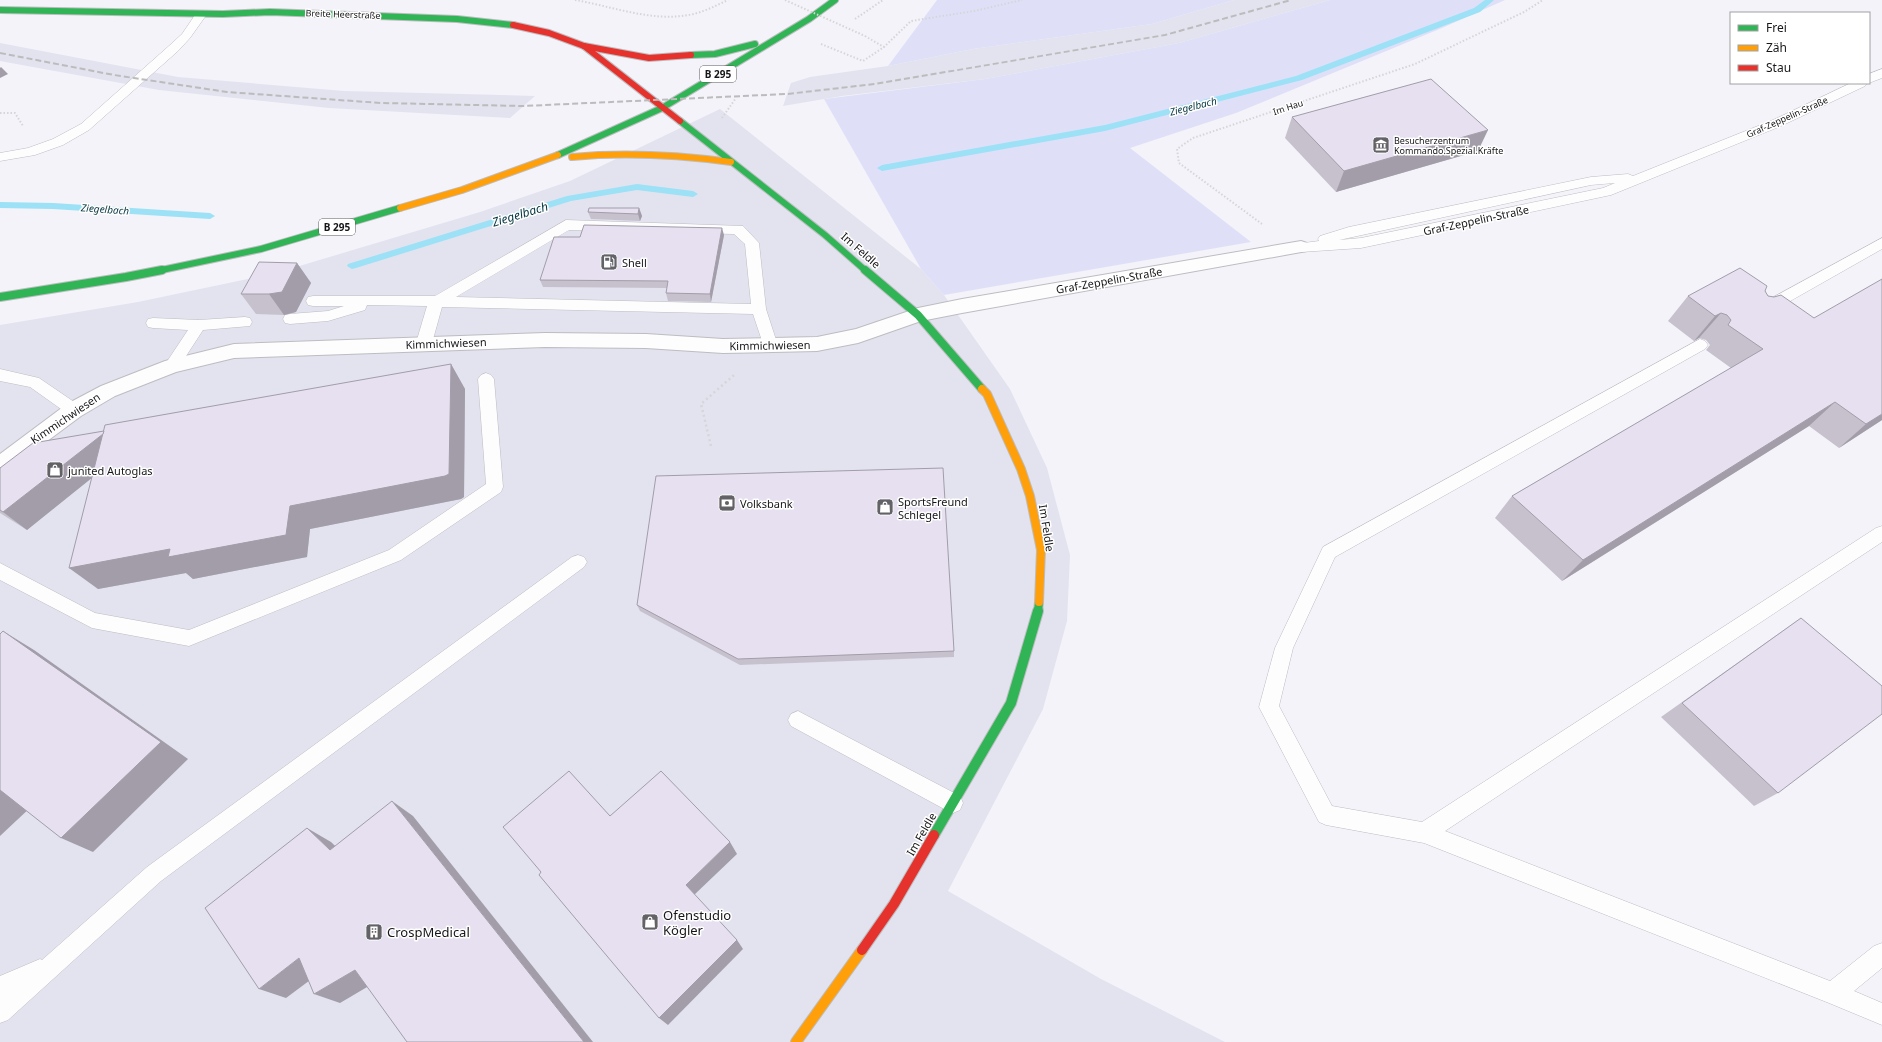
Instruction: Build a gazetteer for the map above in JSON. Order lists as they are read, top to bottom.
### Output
{
  "streets": {
    "street": [
      "Breite Heerstraße",
      "B 295",
      "Graf-Zeppelin-Straße",
      "Im Feldle",
      "Kimmichwiesen"
    ],
    "path": ["Im Hau"]
  },
  "crossings": [
    ["Breite Heerstraße", "B 295"],
    ["Breite Heerstraße", "Im Feldle"],
    ["B 295", "Im Feldle"],
    ["Im Hau", "Graf-Zeppelin-Straße"],
    ["Graf-Zeppelin-Straße", "Im Feldle"],
    ["Graf-Zeppelin-Straße", "Kimmichwiesen"],
    ["Im Feldle", "Kimmichwiesen"]
  ],
  "water": ["Ziegelbach"],
  "places": {
    "museum": ["Besucherzentrum Kommando.Spezial.Kräfte"],
    "fuel station": ["Shell"],
    "shop": ["junited Autoglas", "SportsFreund Schlegel", "Ofenstudio Kögler"],
    "bank": ["Volksbank"],
    "building": ["CrospMedical"]
  },
  "legend": ["Frei", "Zäh", "Stau"]
}
